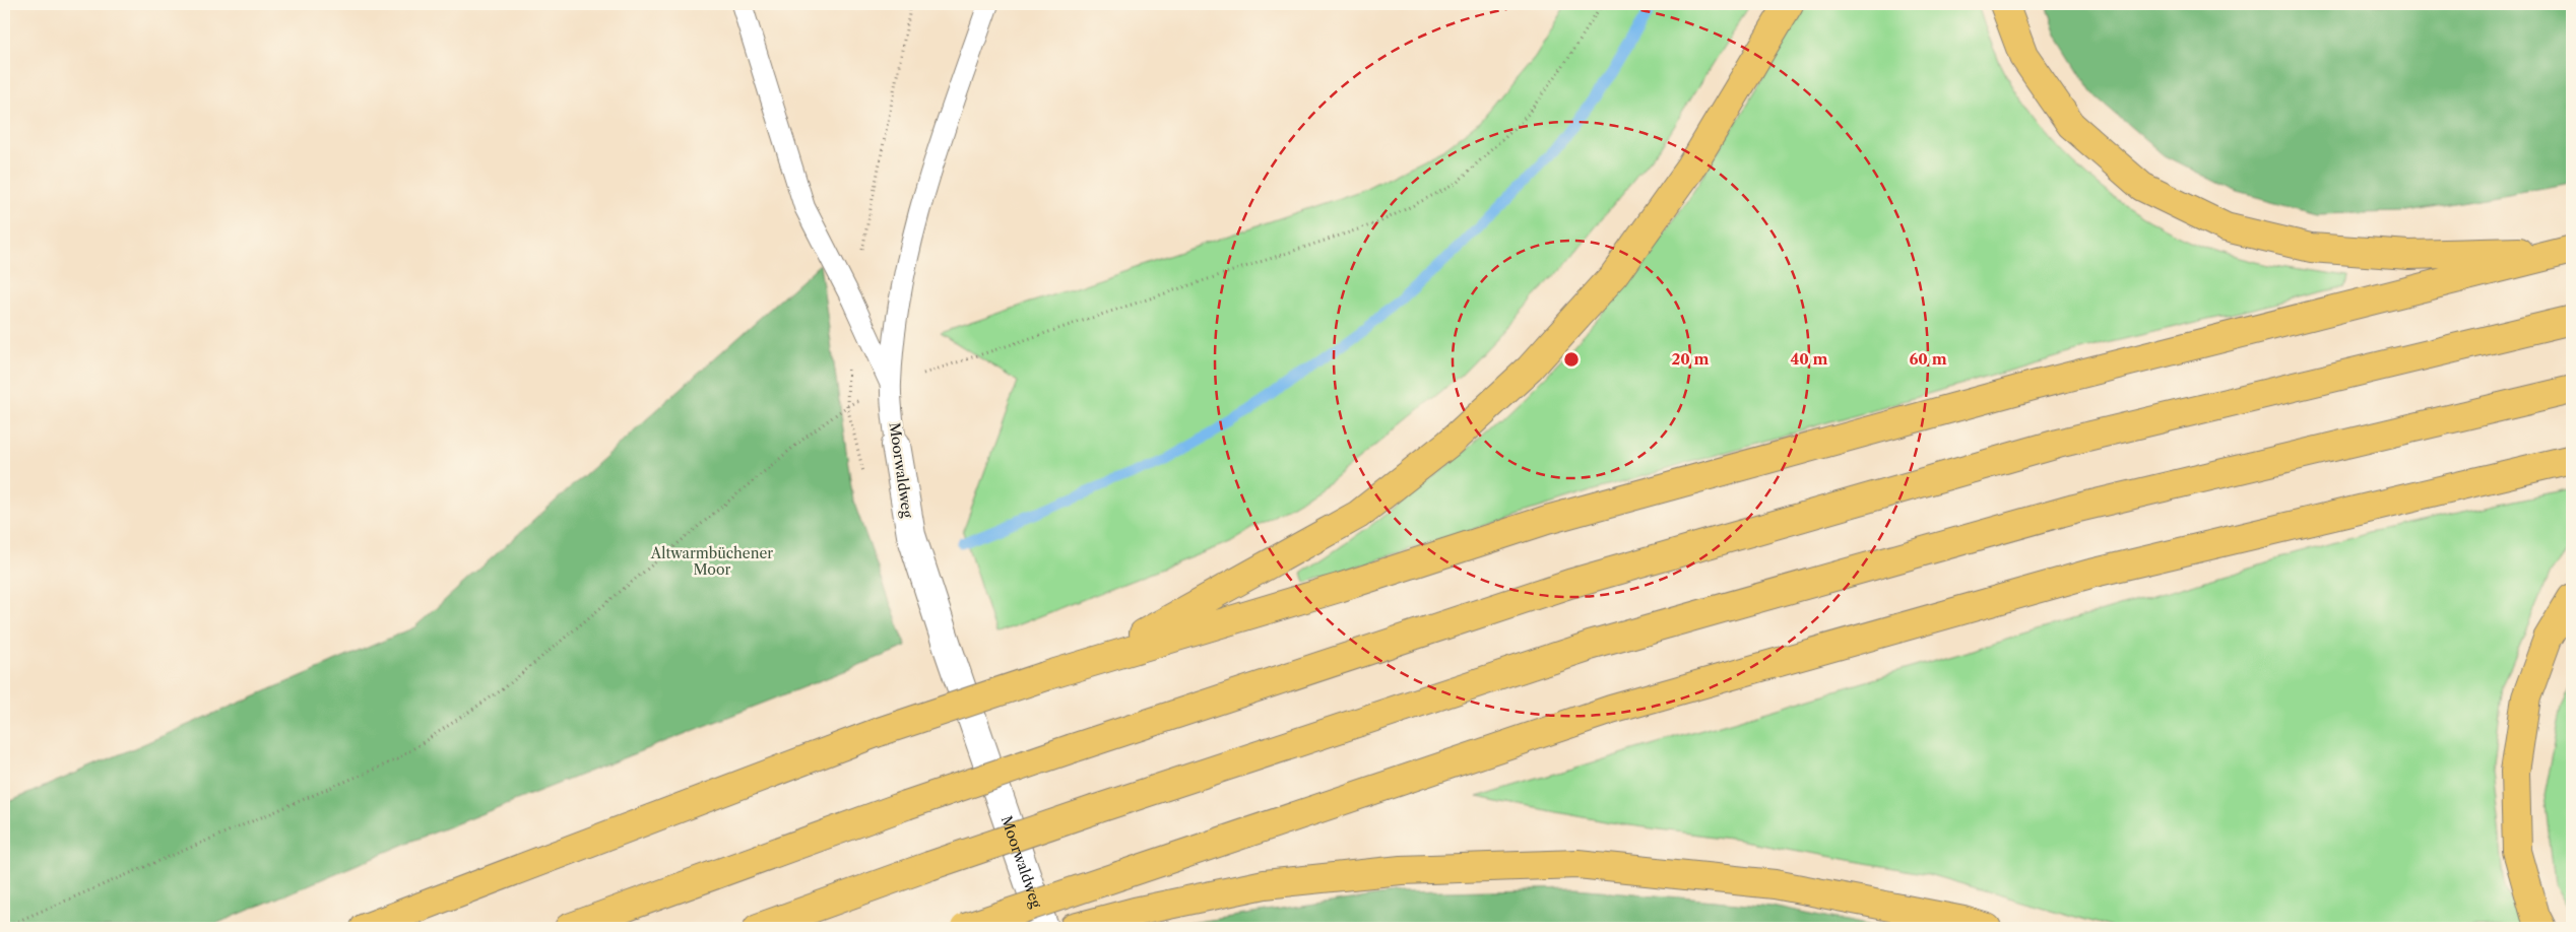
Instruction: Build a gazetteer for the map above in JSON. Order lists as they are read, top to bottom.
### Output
{
  "streets": {
    "street": ["Moorwaldweg"]
  },
  "parks": ["Altwarmbüchener Moor"],
  "rings": ["20 m", "40 m", "60 m"]
}
